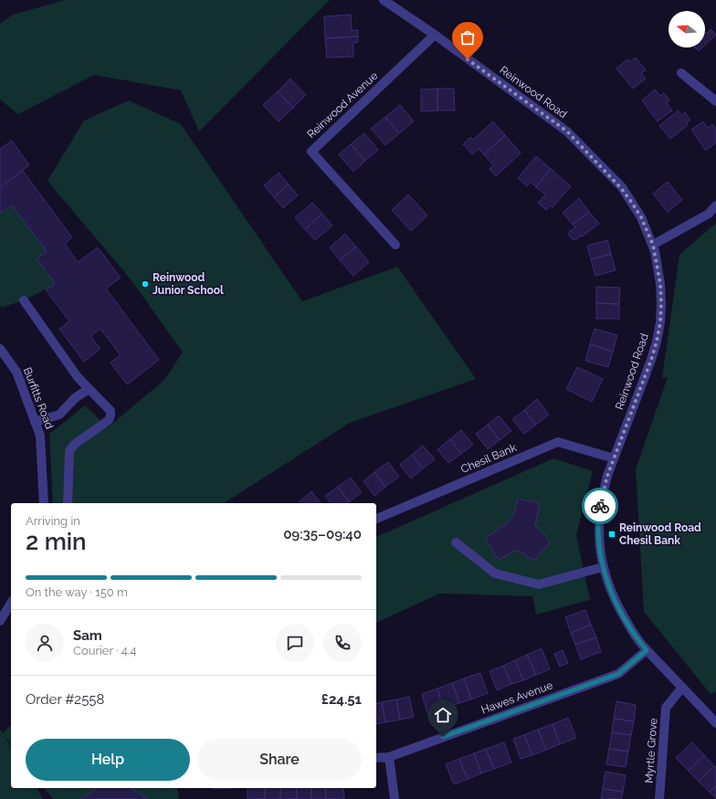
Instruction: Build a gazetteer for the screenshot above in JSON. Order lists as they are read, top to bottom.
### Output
{
  "streets": {
    "street": [
      "Reinwood Road",
      "Reinwood Avenue",
      "Burfitts Road",
      "Chesil Bank",
      "Hawes Avenue",
      "Myrtle Grove"
    ]
  },
  "crossings": [
    ["Reinwood Road", "Reinwood Avenue"],
    ["Reinwood Road", "Chesil Bank"],
    ["Reinwood Road", "Hawes Avenue"],
    ["Reinwood Road", "Myrtle Grove"]
  ],
  "places": {
    "other": ["Reinwood Junior School"],
    "transit": ["Reinwood Road Chesil Bank"]
  },
  "north": "left",
  "page": {
    "heading": ["2 min", "Arriving in", "09:35–09:40"],
    "panel": [
      "Sam",
      "Courier · 4.4",
      "Order #2558",
      "£24.51"
    ],
    "bar": "On the way · 150 m",
    "buttons": ["Help", "Share"]
  }
}
